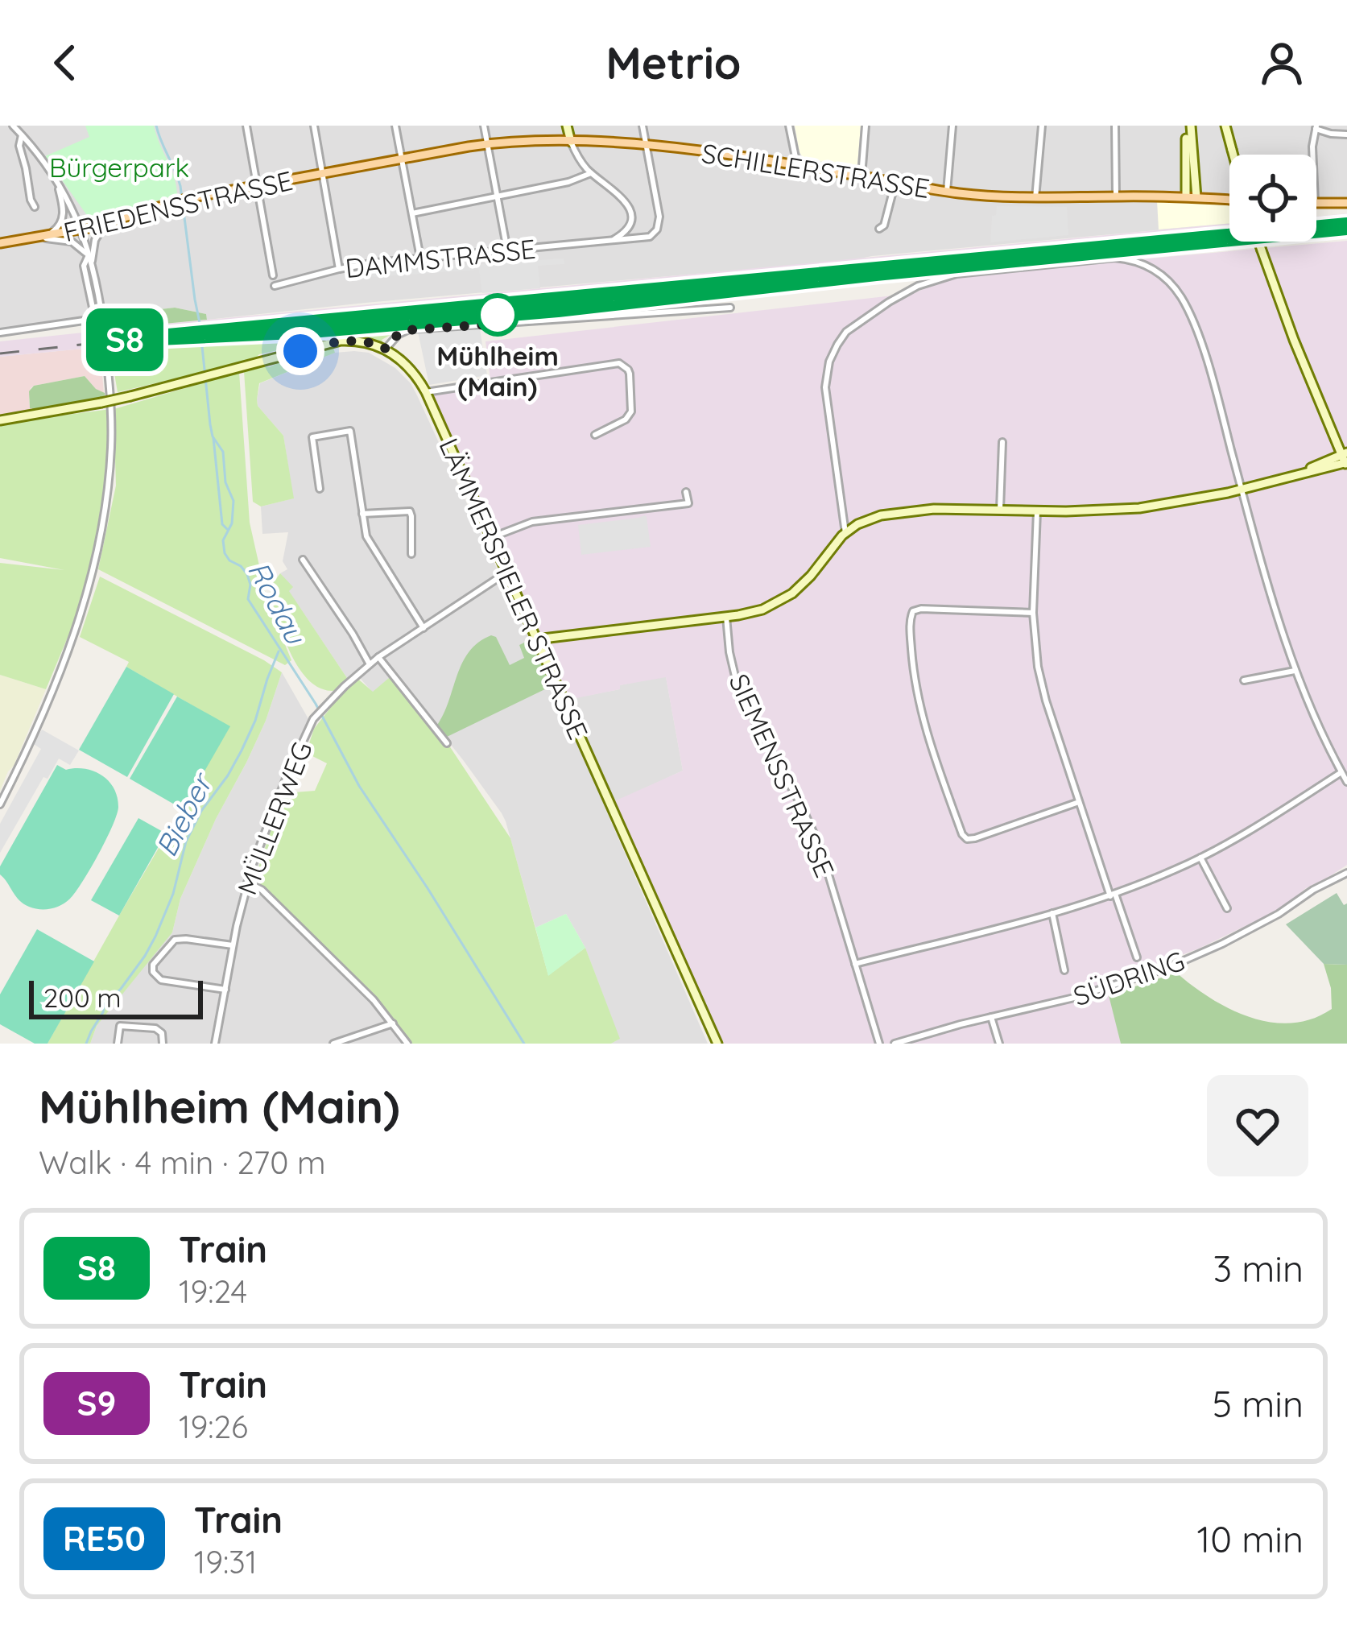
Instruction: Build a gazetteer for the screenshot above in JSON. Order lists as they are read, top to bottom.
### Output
{
  "streets": {
    "main road": ["SCHILLERSTRASSE", "FRIEDENSSTRASSE", "LÄMMERSPIELER STRASSE"],
    "street": [
      "DAMMSTRASSE",
      "SIEMENSSTRASSE",
      "MÜLLERWEG",
      "SÜDRING"
    ]
  },
  "crossings": [
    ["SCHILLERSTRASSE", "FRIEDENSSTRASSE"],
    ["SCHILLERSTRASSE", "DAMMSTRASSE"],
    ["LÄMMERSPIELER STRASSE", "MÜLLERWEG"]
  ],
  "water": ["Rodau", "Bieber"],
  "parks": ["Bürgerpark"],
  "places": ["Mühlheim (Main)"],
  "scale_bar": "200 m",
  "page": {
    "header": "Metrio",
    "on_map": "S8",
    "scale": "200 m",
    "heading": ["Mühlheim (Main)", "Walk · 4 min · 270 m"],
    "list": [
      {
        "mark": "S8",
        "name": "Train",
        "note": "19:24",
        "value": "3 min"
      },
      {
        "mark": "S9",
        "name": "Train",
        "note": "19:26",
        "value": "5 min"
      },
      {
        "mark": "RE50",
        "name": "Train",
        "note": "19:31",
        "value": "10 min"
      }
    ]
  }
}
